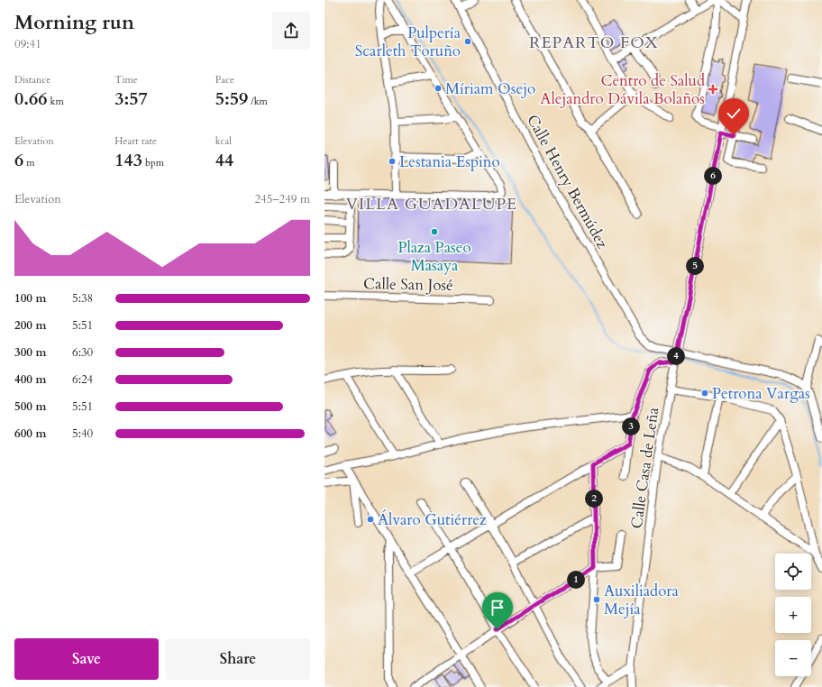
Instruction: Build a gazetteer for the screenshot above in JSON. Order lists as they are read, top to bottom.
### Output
{
  "streets": {
    "street": ["Calle Henry Bermúdez", "Calle San José", "Calle Casa de Leña"]
  },
  "crossings": [
    ["Calle Henry Bermúdez", "Calle Casa de Leña"]
  ],
  "districts": ["REPARTO FOX", "VILLA GUADALUPE"],
  "places": {
    "other": [
      "Pulpería Scarleth Toruño",
      "Míriam Osejo",
      "Lestania Espino",
      "Plaza Paseo Masaya",
      "Petrona Vargas",
      "Álvaro Gutiérrez",
      "Auxiliadora Mejía"
    ],
    "health": ["Centro de Salud Alejandro Dávila Bolaños"]
  },
  "page": {
    "heading": ["Morning run", "09:41"],
    "stats": [
      ["Distance", "0.66 km"],
      ["Time", "3:57"],
      ["Pace", "5:59 /km"],
      ["Elevation", "6 m"],
      ["Heart rate", "143 bpm"],
      ["kcal", "44"]
    ],
    "pins": [
      "6",
      "5",
      "4",
      "3",
      "2",
      "1"
    ],
    "chart": ["Elevation", "245–249 m"],
    "list": [
      {
        "name": "100 m",
        "note": "5:38"
      },
      {
        "name": "200 m",
        "note": "5:51"
      },
      {
        "name": "300 m",
        "note": "6:30"
      },
      {
        "name": "400 m",
        "note": "6:24"
      },
      {
        "name": "500 m",
        "note": "5:51"
      },
      {
        "name": "600 m",
        "note": "5:40"
      }
    ],
    "map_buttons": ["+", "−"],
    "buttons": ["Save", "Share"]
  }
}
